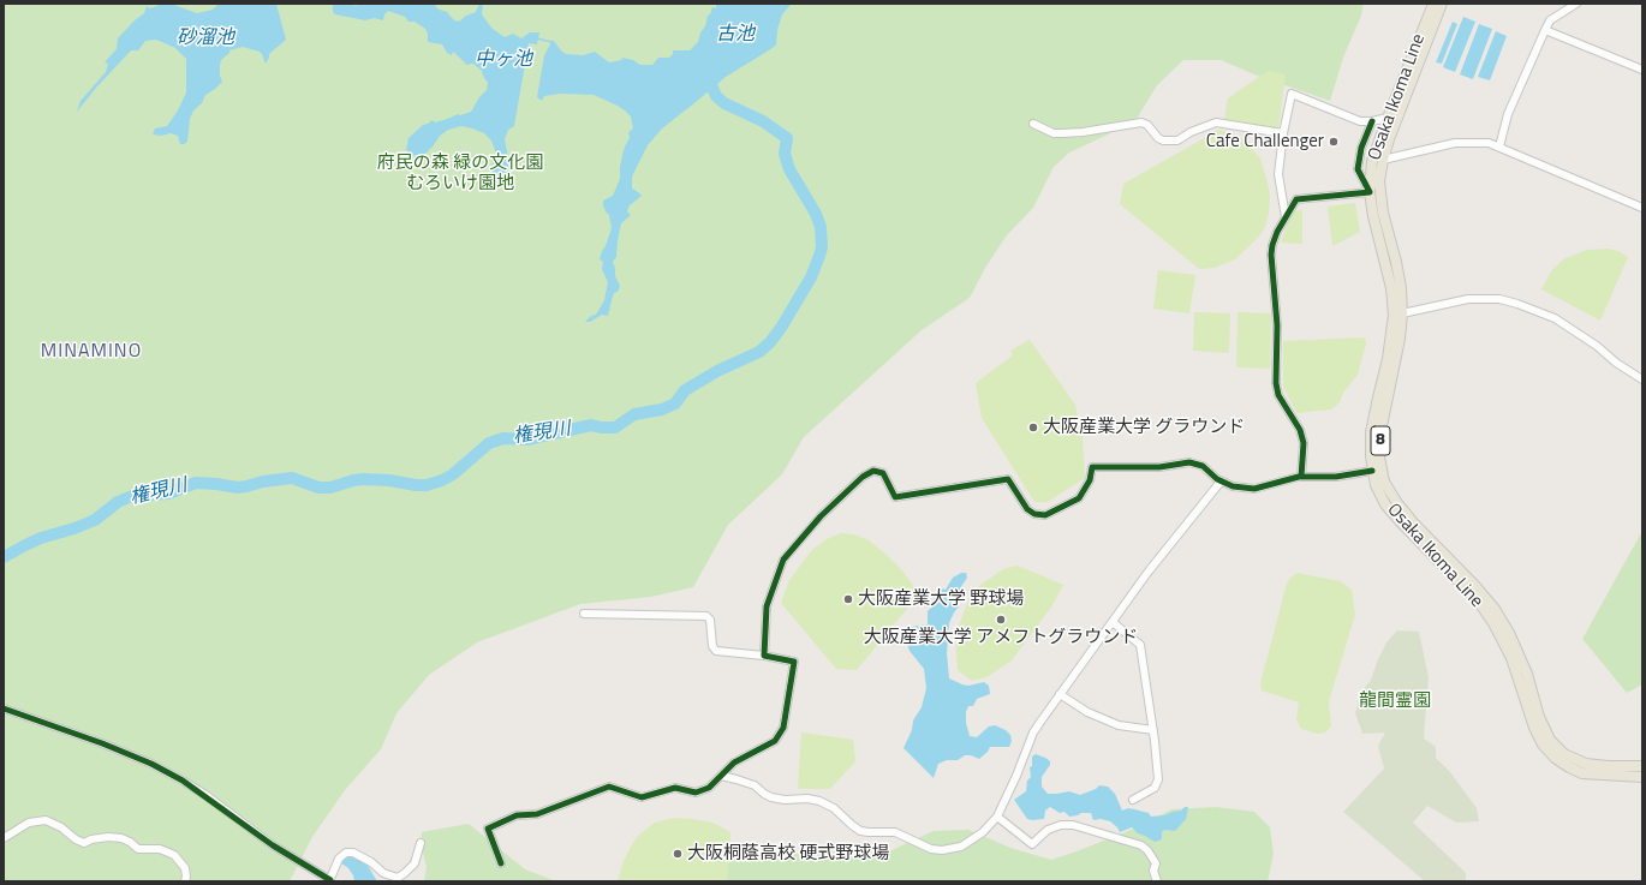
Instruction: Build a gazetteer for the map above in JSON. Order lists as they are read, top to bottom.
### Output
{
  "streets": {
    "main road": ["Osaka Ikoma Line", "8"]
  },
  "districts": ["MINAMINO"],
  "water": [
    "古池",
    "砂溜池",
    "中ヶ池",
    "権現川"
  ],
  "parks": ["府民の森 緑の文化園 むろいけ園地", "龍間霊園"],
  "places": [
    "Cafe Challenger",
    "大阪産業大学 グラウンド",
    "大阪産業大学 野球場",
    "大阪産業大学 アメフトグラウンド",
    "大阪桐蔭高校 硬式野球場"
  ]
}
